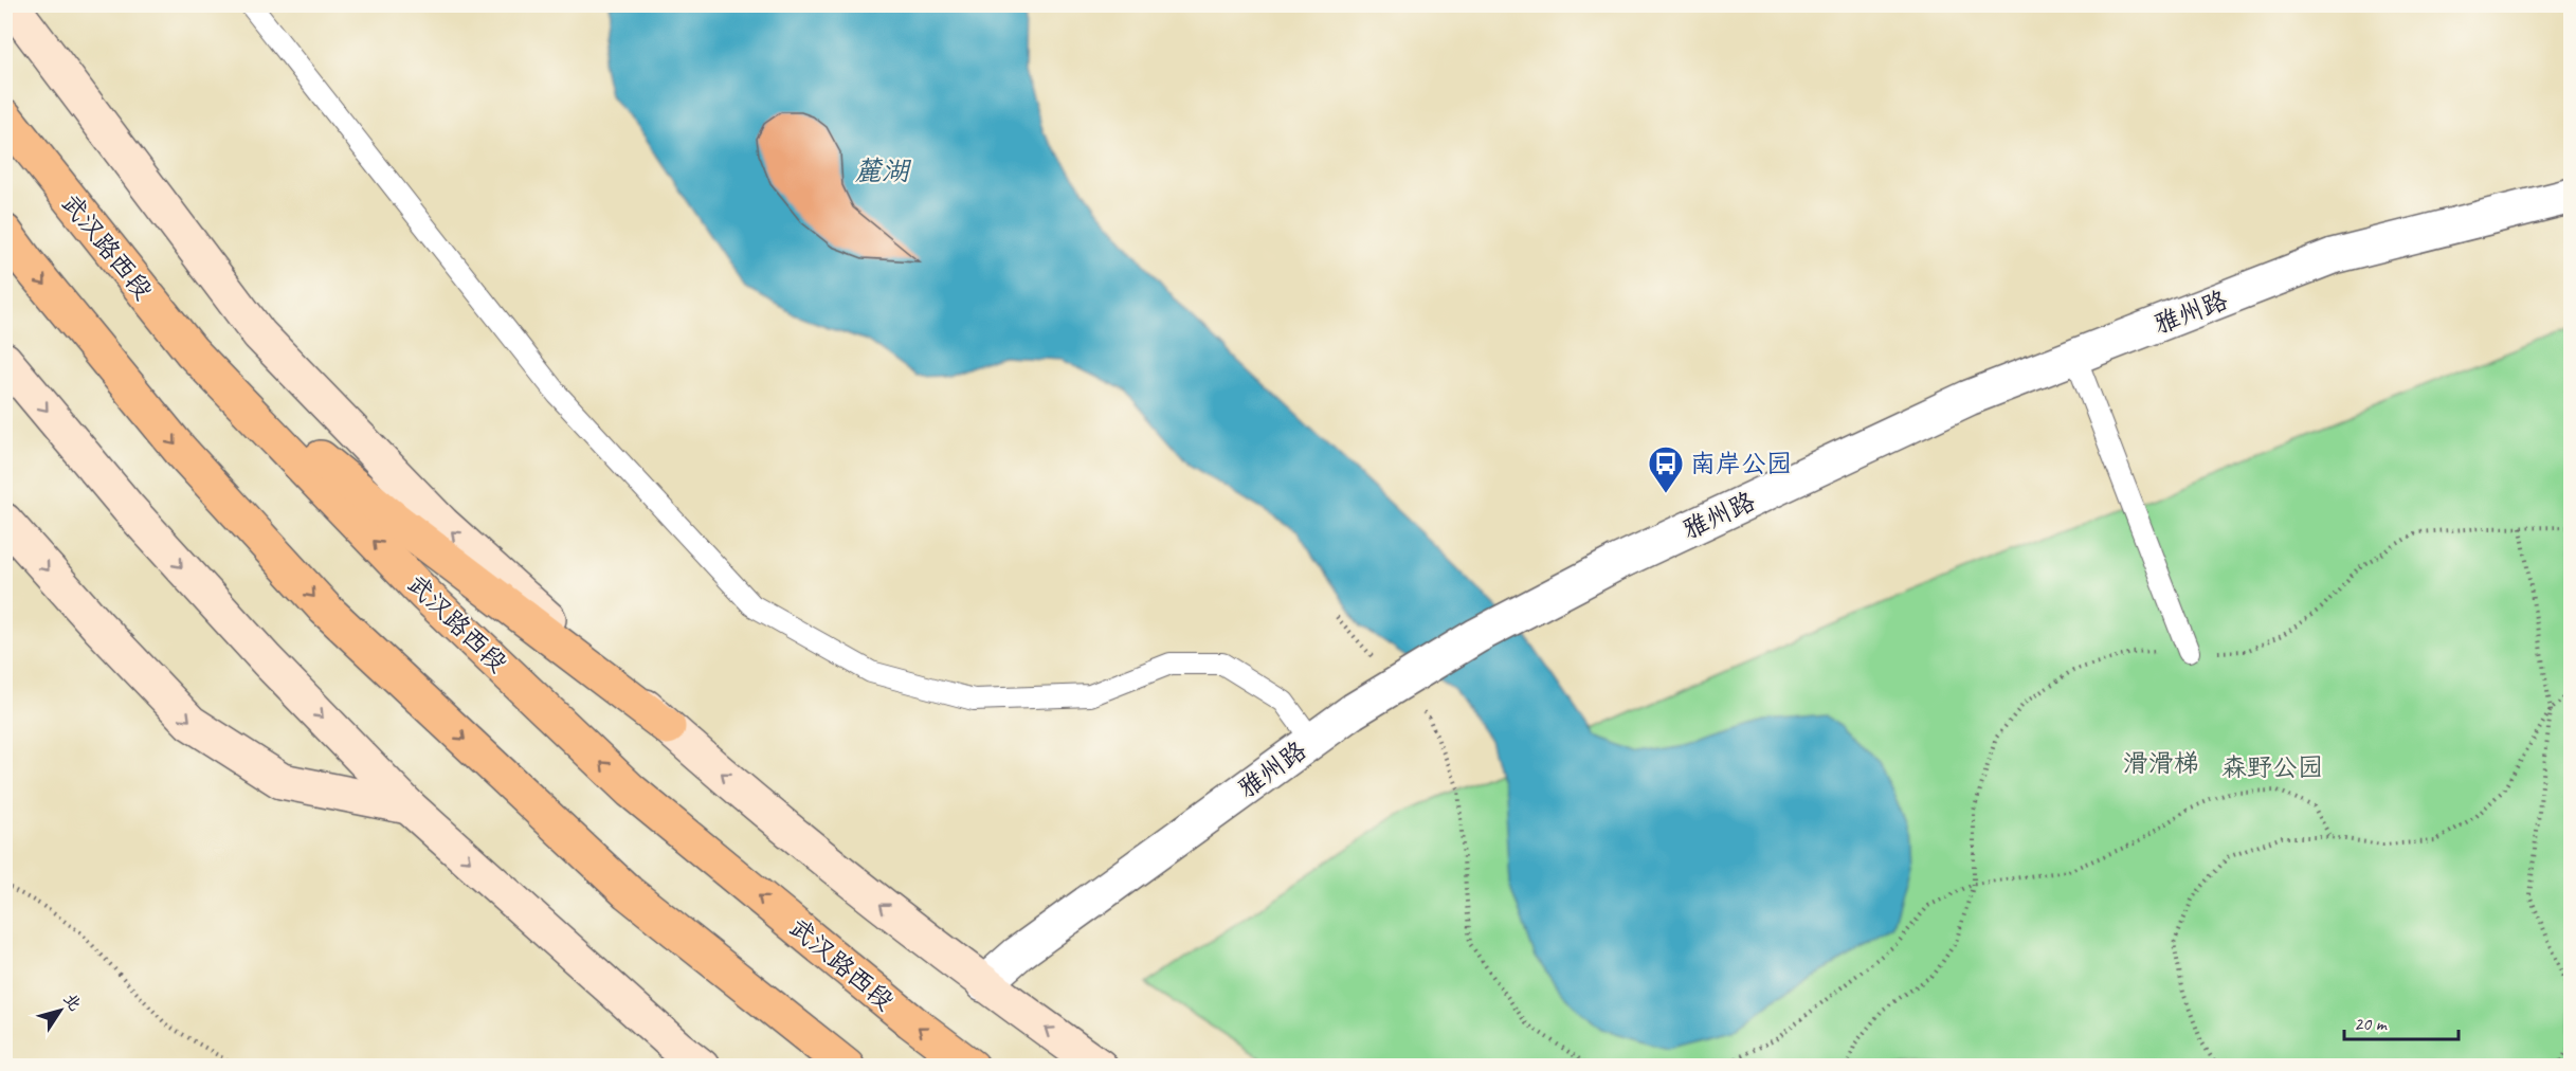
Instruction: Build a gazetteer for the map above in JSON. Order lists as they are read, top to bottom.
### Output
{
  "streets": {
    "highway": ["武汉路西段"],
    "street": ["雅州路"]
  },
  "water": ["麓湖"],
  "parks": ["滑滑梯", "森野公园"],
  "places": {
    "bus stop": ["南岸公园"]
  },
  "scale_bar": "20 m",
  "north": "top right"
}
